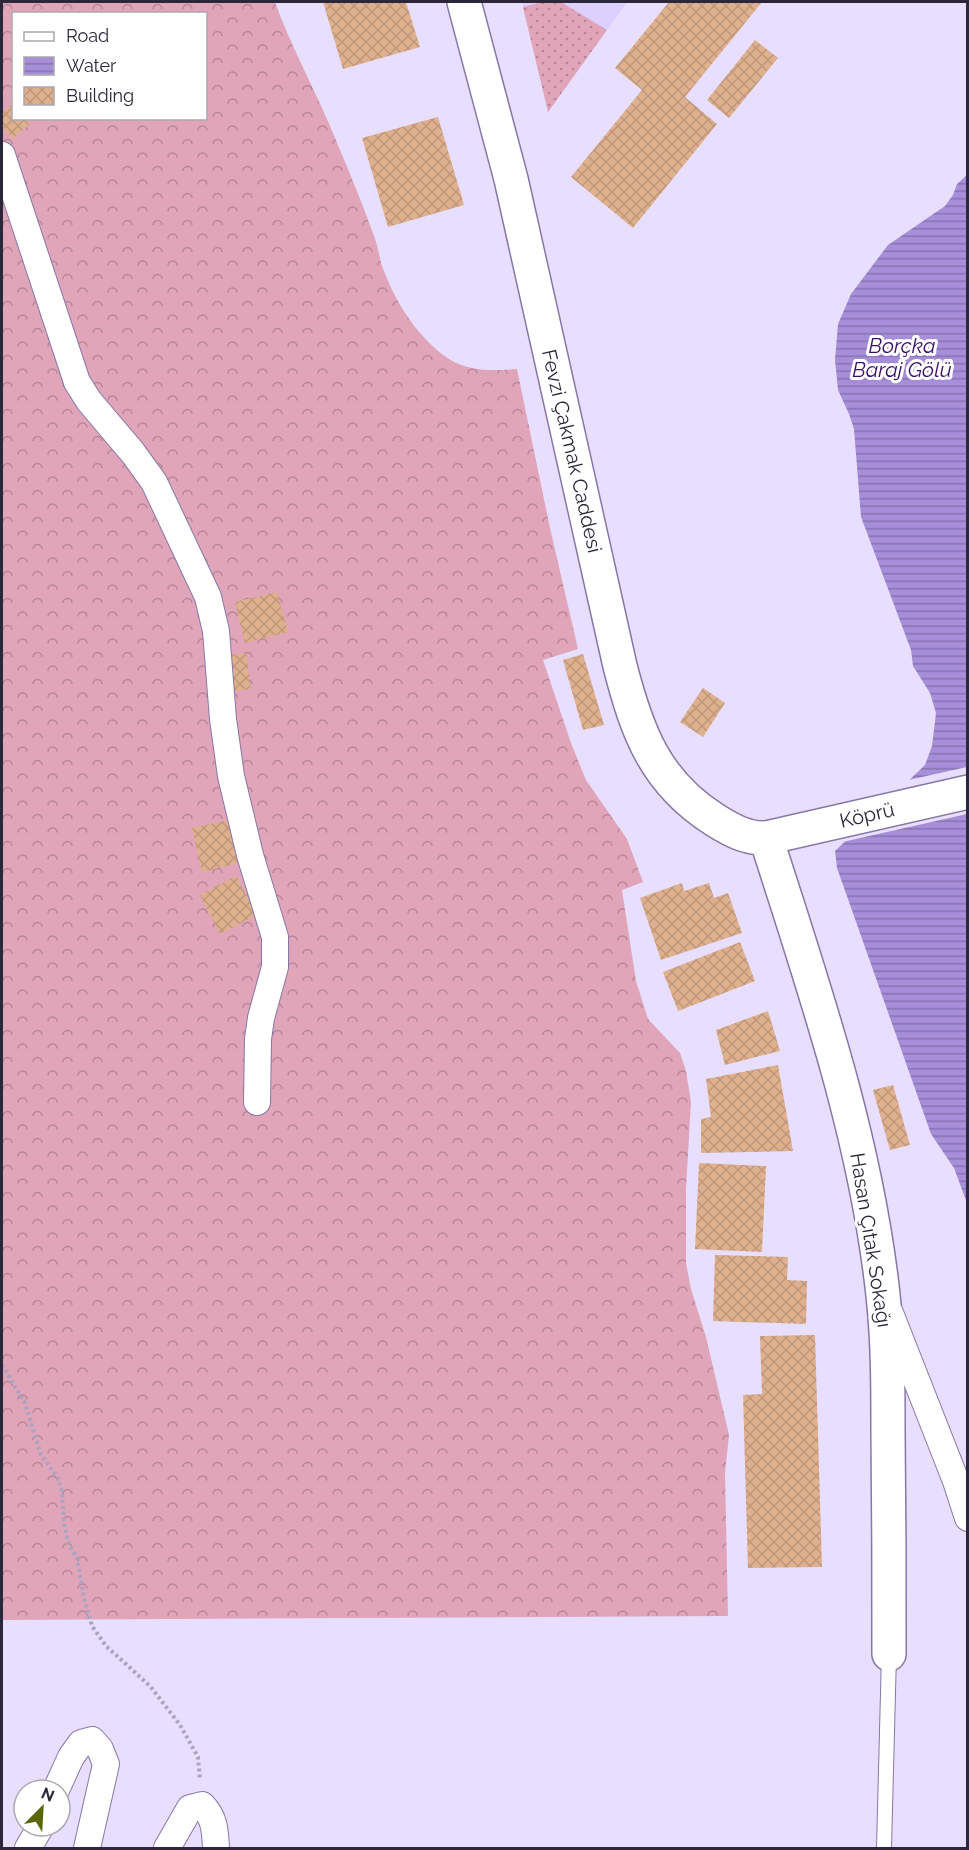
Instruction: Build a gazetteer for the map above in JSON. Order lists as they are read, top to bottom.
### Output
{
  "streets": {
    "main road": ["Fevzi Çakmak Caddesi", "Köprü", "Hasan Çıtak Sokağı"]
  },
  "crossings": [
    ["Fevzi Çakmak Caddesi", "Köprü"],
    ["Fevzi Çakmak Caddesi", "Hasan Çıtak Sokağı"],
    ["Köprü", "Hasan Çıtak Sokağı"]
  ],
  "water": ["Borçka Baraj Gölü"],
  "legend": ["Road", "Water", "Building"],
  "north": "top right"
}
